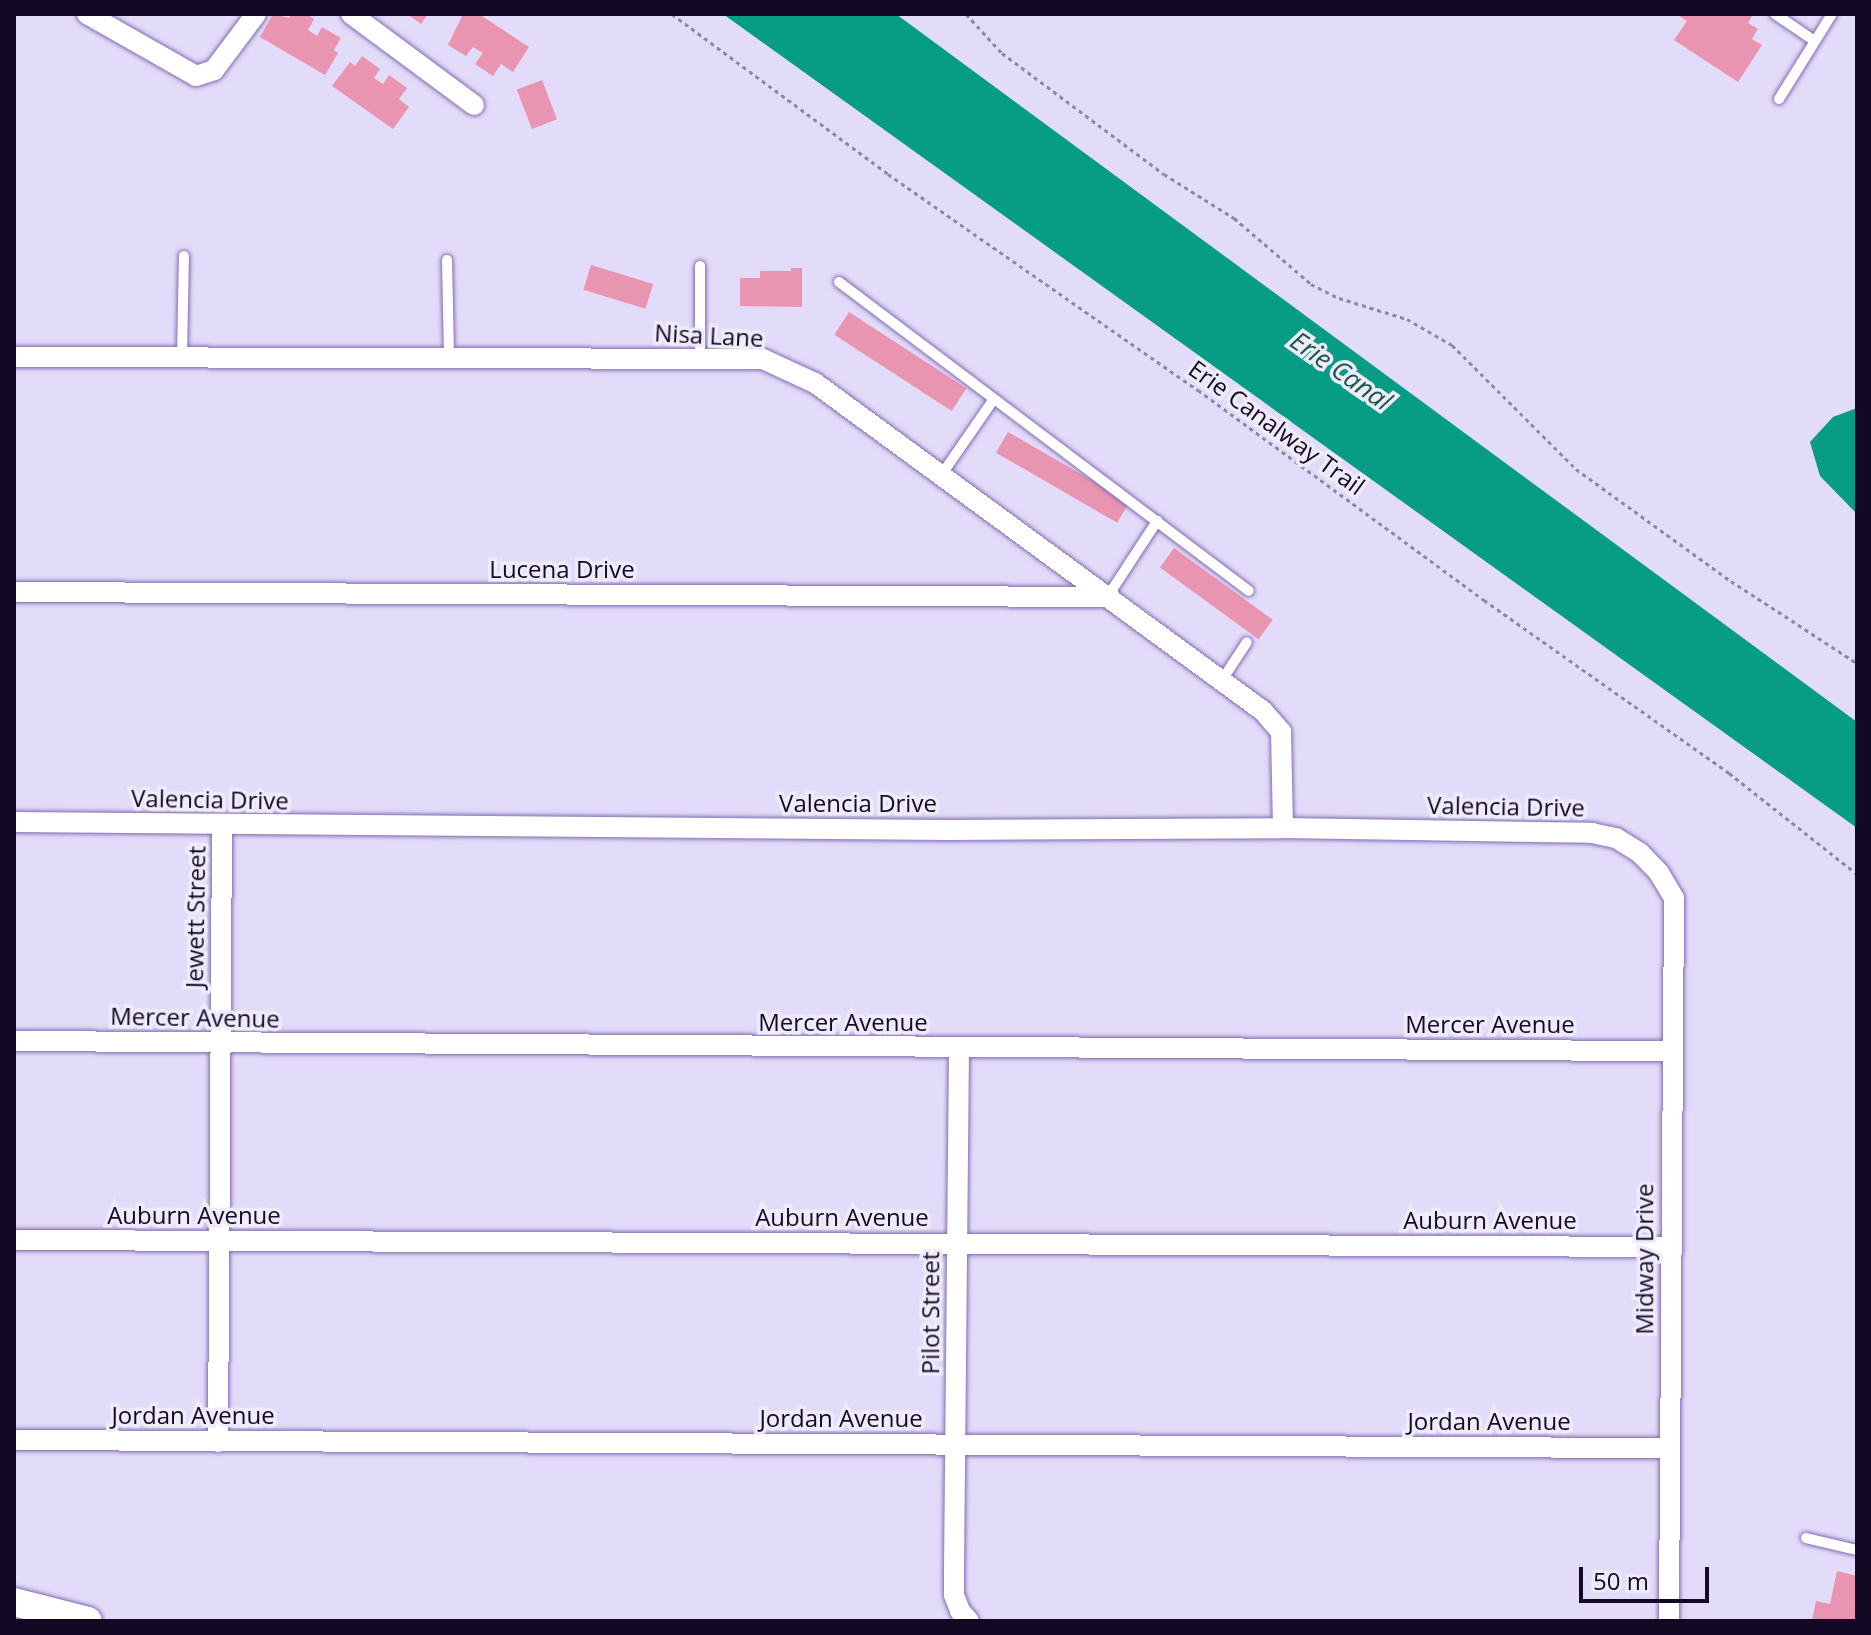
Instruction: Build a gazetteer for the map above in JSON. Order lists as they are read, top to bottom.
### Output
{
  "streets": {
    "street": [
      "Nisa Lane",
      "Lucena Drive",
      "Valencia Drive",
      "Jewett Street",
      "Mercer Avenue",
      "Auburn Avenue",
      "Midway Drive",
      "Pilot Street",
      "Jordan Avenue"
    ],
    "path": ["Erie Canalway Trail"]
  },
  "crossings": [
    ["Nisa Lane", "Lucena Drive"],
    ["Nisa Lane", "Valencia Drive"],
    ["Valencia Drive", "Jewett Street"],
    ["Valencia Drive", "Midway Drive"],
    ["Jewett Street", "Mercer Avenue"],
    ["Jewett Street", "Auburn Avenue"],
    ["Jewett Street", "Jordan Avenue"],
    ["Mercer Avenue", "Midway Drive"],
    ["Mercer Avenue", "Pilot Street"],
    ["Auburn Avenue", "Midway Drive"],
    ["Auburn Avenue", "Pilot Street"],
    ["Midway Drive", "Jordan Avenue"],
    ["Pilot Street", "Jordan Avenue"]
  ],
  "water": ["Erie Canal"],
  "scale_bar": "50 m"
}
